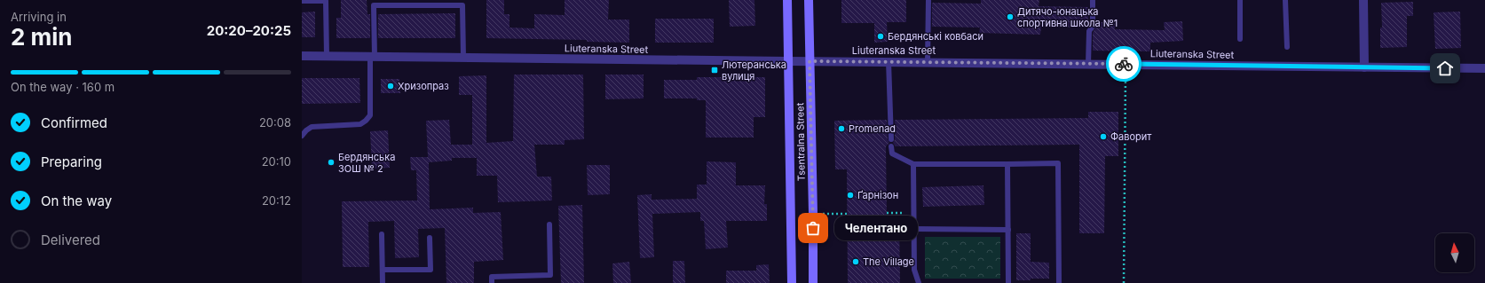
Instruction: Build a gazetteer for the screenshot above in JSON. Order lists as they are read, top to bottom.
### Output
{
  "streets": {
    "main road": ["Tsentralna Street"],
    "street": ["Liuteranska Street"]
  },
  "crossings": [
    ["Liuteranska Street", "Tsentralna Street"]
  ],
  "places": {
    "other": [
      "Дитячо-юнацька спортивна школа №1",
      "Бердянські ковбаси",
      "Хризопраз",
      "Promenad",
      "Фаворит",
      "Бердянська ЗОШ № 2",
      "Ґарнізон",
      "Челентано",
      "The Village"
    ],
    "transit": ["Лютеранська вулиця"]
  },
  "north": "top",
  "page": {
    "heading": ["2 min", "Arriving in", "20:20–20:25"],
    "bar": "On the way · 160 m",
    "list": [
      ["Confirmed", "20:08"],
      ["Preparing", "20:10"],
      ["On the way", "20:12"],
      "Delivered"
    ],
    "bubble": "Челентано"
  }
}
